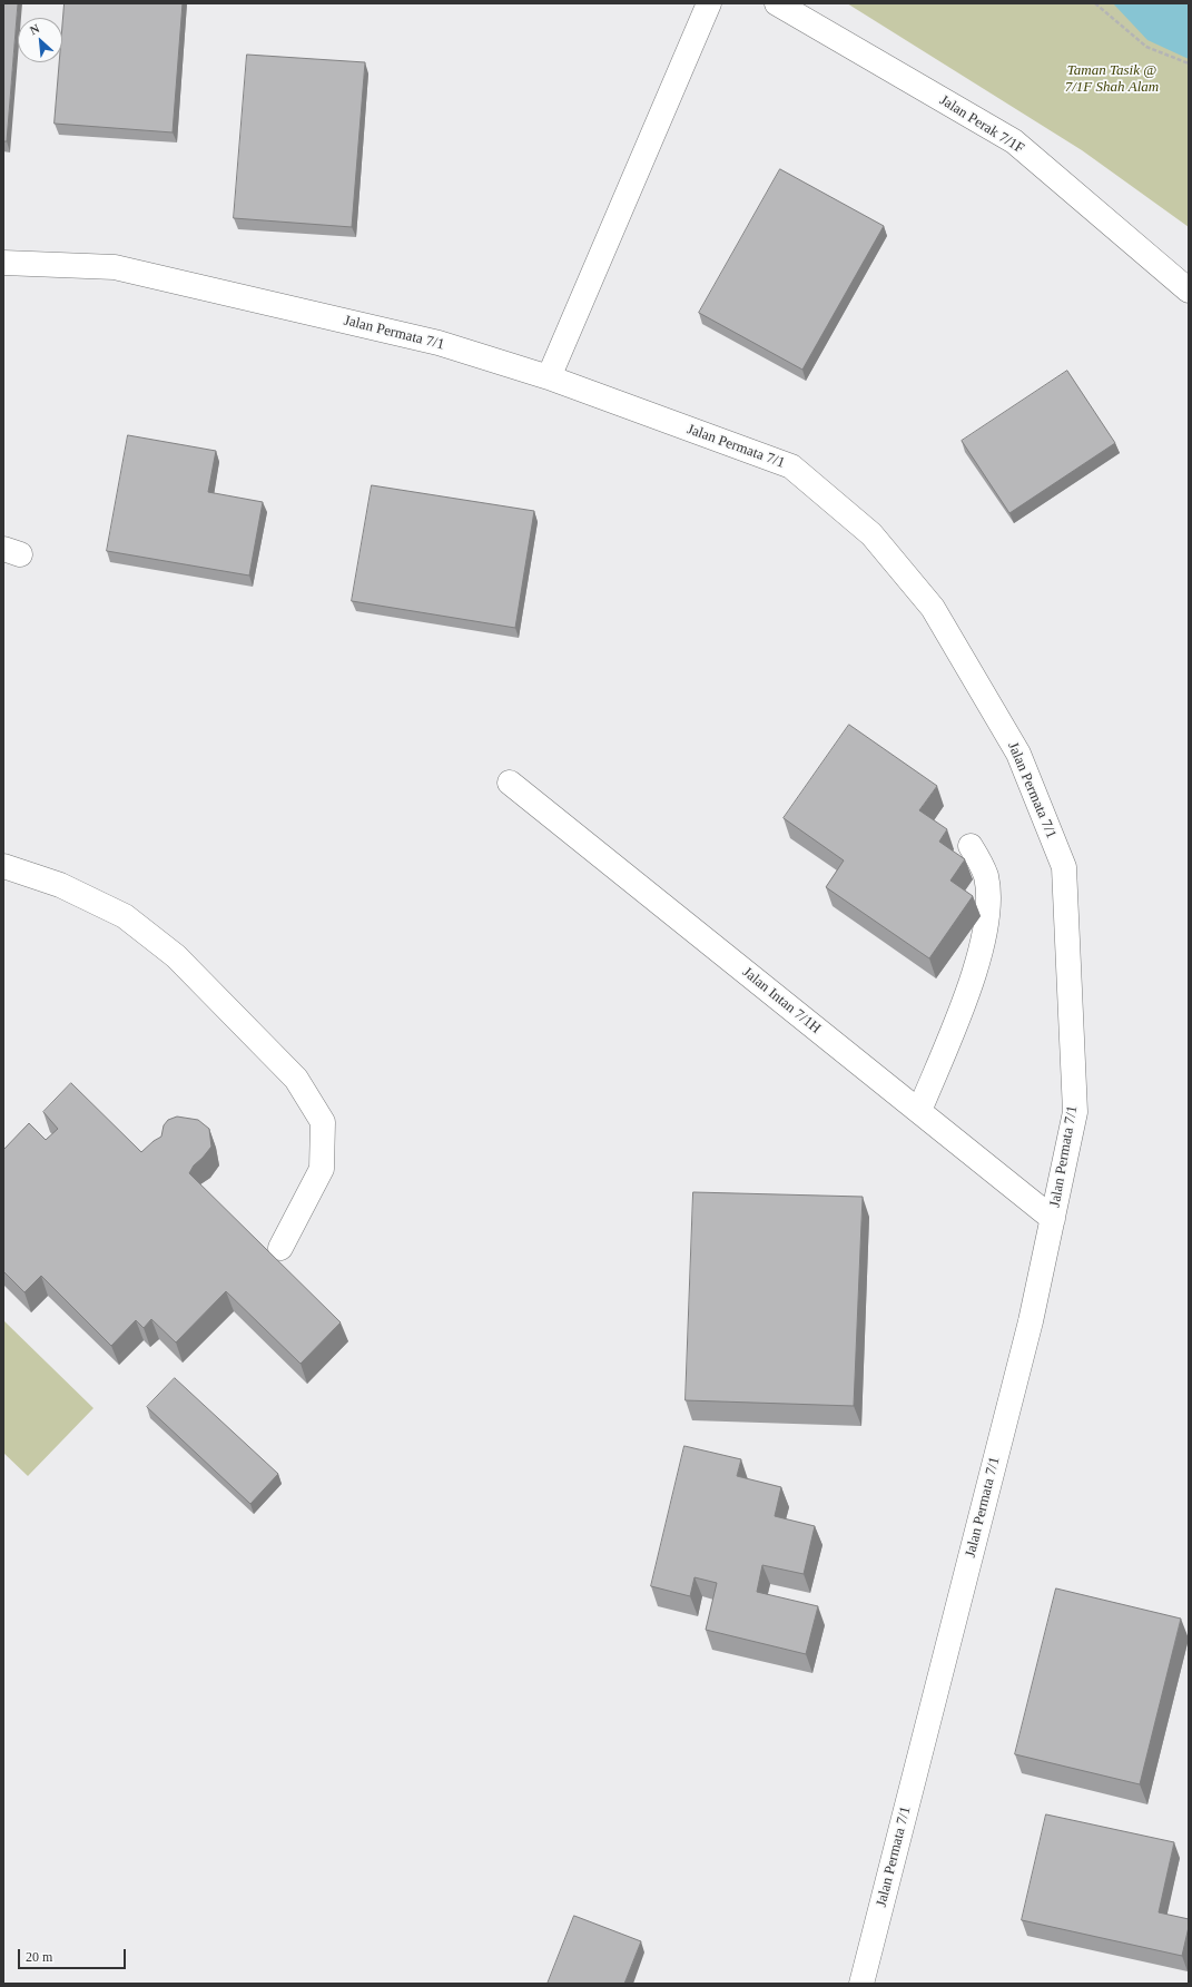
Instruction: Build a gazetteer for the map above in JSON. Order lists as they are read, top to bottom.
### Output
{
  "streets": {
    "street": ["Jalan Perak 7/1F", "Jalan Permata 7/1", "Jalan Intan 7/1H"]
  },
  "crossings": [
    ["Jalan Permata 7/1", "Jalan Intan 7/1H"]
  ],
  "parks": ["Taman Tasik @ 7/1F Shah Alam"],
  "scale_bar": "20 m",
  "north": "top left"
}
